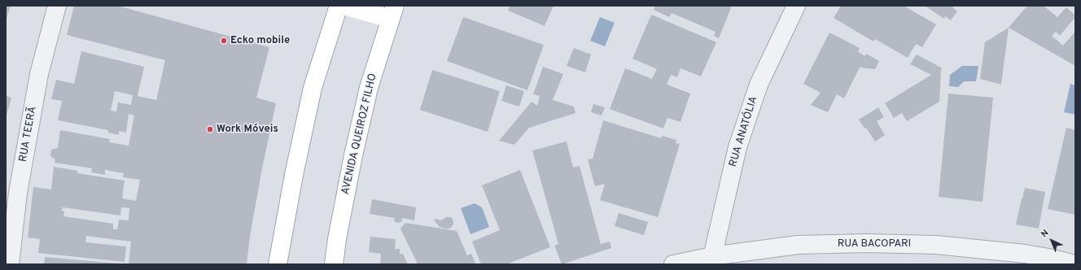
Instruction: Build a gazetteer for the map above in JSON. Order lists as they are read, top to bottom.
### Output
{
  "streets": {
    "main road": ["AVENIDA QUEIROZ FILHO"],
    "street": ["RUA ANATÓLIA", "RUA TEERÃ", "RUA BACOPARI"]
  },
  "crossings": [
    ["RUA ANATÓLIA", "RUA BACOPARI"]
  ],
  "places": ["Ecko mobile", "Work Móveis"],
  "north": "top left"
}
